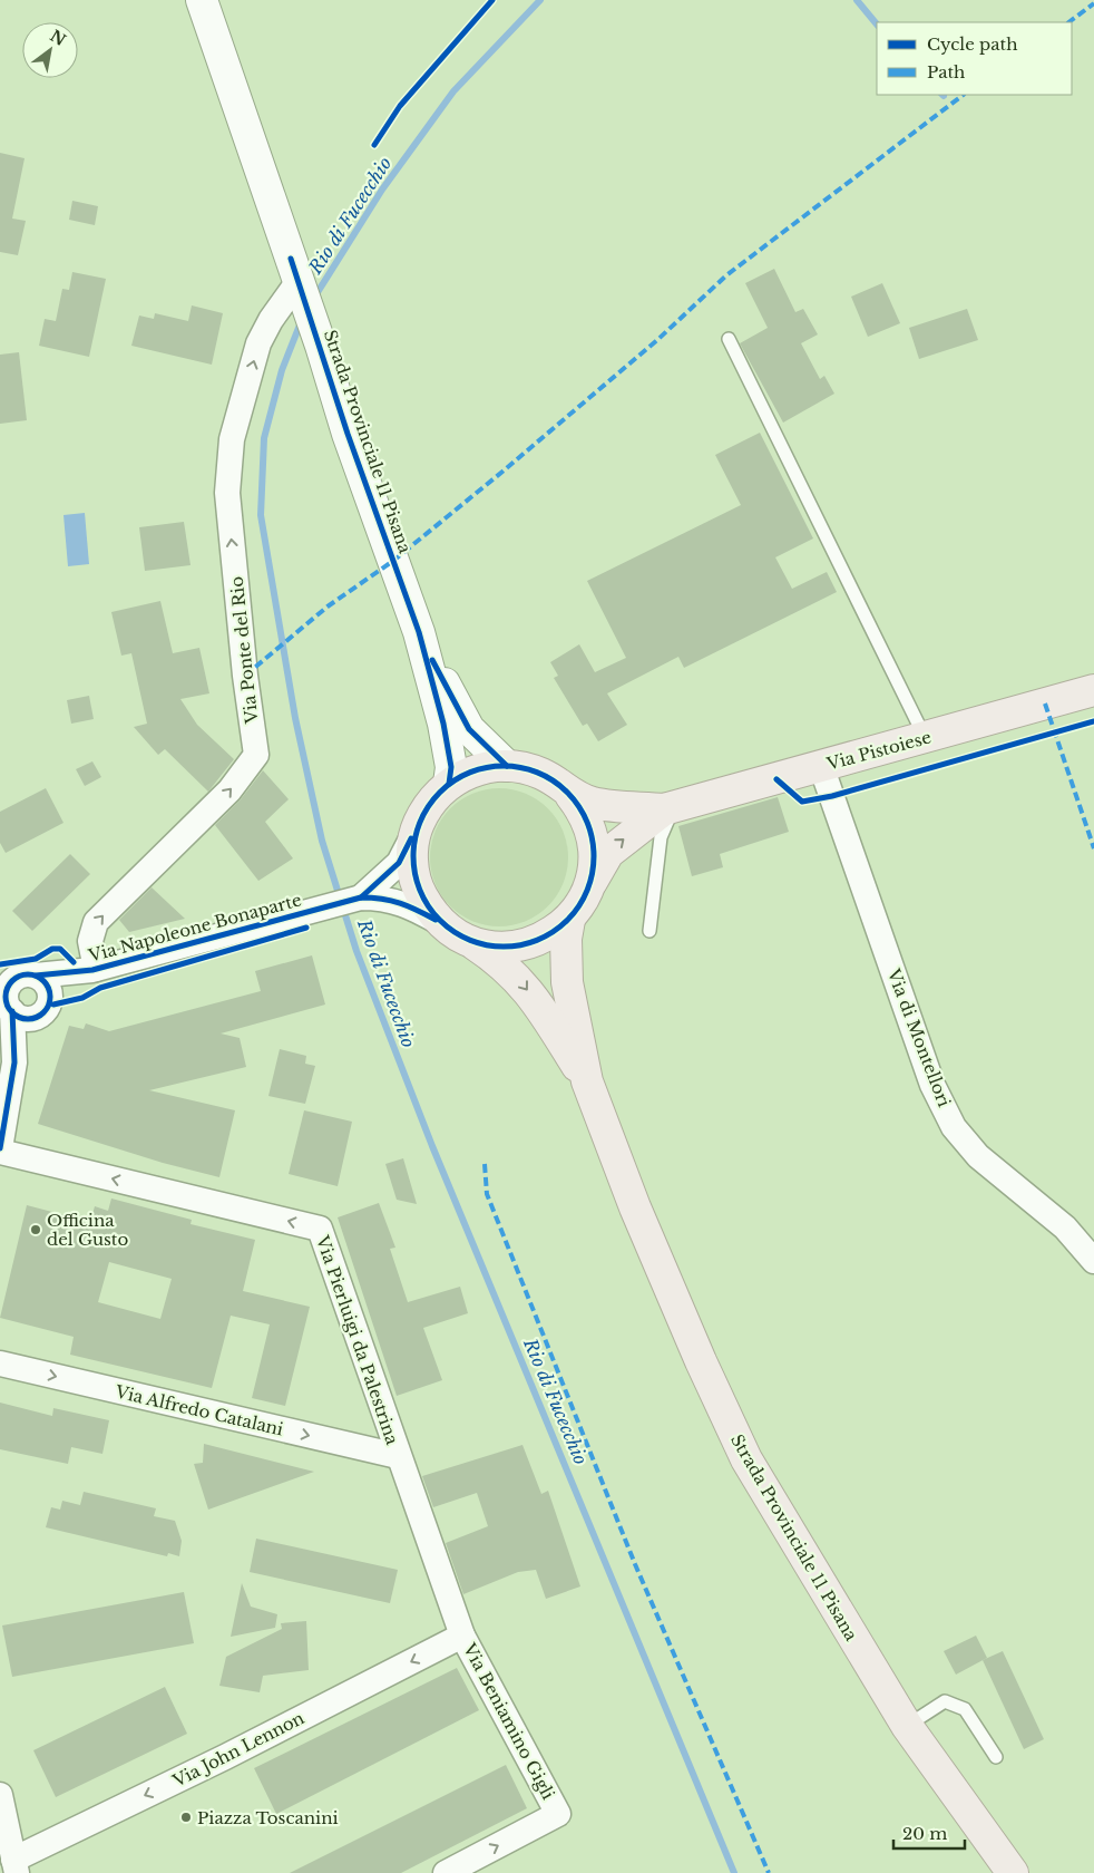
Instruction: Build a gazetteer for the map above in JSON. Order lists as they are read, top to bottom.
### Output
{
  "streets": {
    "main road": ["Strada Provinciale 11 Pisana", "Via Pistoiese"],
    "street": [
      "Via Ponte del Rio",
      "Via Napoleone Bonaparte",
      "Via di Montellori",
      "Via Pierluigi da Palestrina",
      "Via Alfredo Catalani",
      "Via Beniamino Gigli",
      "Via John Lennon"
    ]
  },
  "crossings": [
    ["Strada Provinciale 11 Pisana", "Via Ponte del Rio"],
    ["Strada Provinciale 11 Pisana", "Via Pistoiese"],
    ["Strada Provinciale 11 Pisana", "Via Napoleone Bonaparte"],
    ["Via Ponte del Rio", "Via Napoleone Bonaparte"],
    ["Via Pistoiese", "Via Napoleone Bonaparte"],
    ["Via Pistoiese", "Via di Montellori"],
    ["Via Pierluigi da Palestrina", "Via Alfredo Catalani"],
    ["Via Pierluigi da Palestrina", "Via Beniamino Gigli"],
    ["Via Pierluigi da Palestrina", "Via John Lennon"],
    ["Via Beniamino Gigli", "Via John Lennon"]
  ],
  "one_way": [
    "Via Ponte del Rio",
    "Via Pierluigi da Palestrina",
    "Via Alfredo Catalani",
    "Via John Lennon"
  ],
  "water": ["Rio di Fucecchio"],
  "places": ["Officina del Gusto", "Piazza Toscanini"],
  "legend": ["Cycle path", "Path"],
  "scale_bar": "20 m",
  "north": "top right"
}
